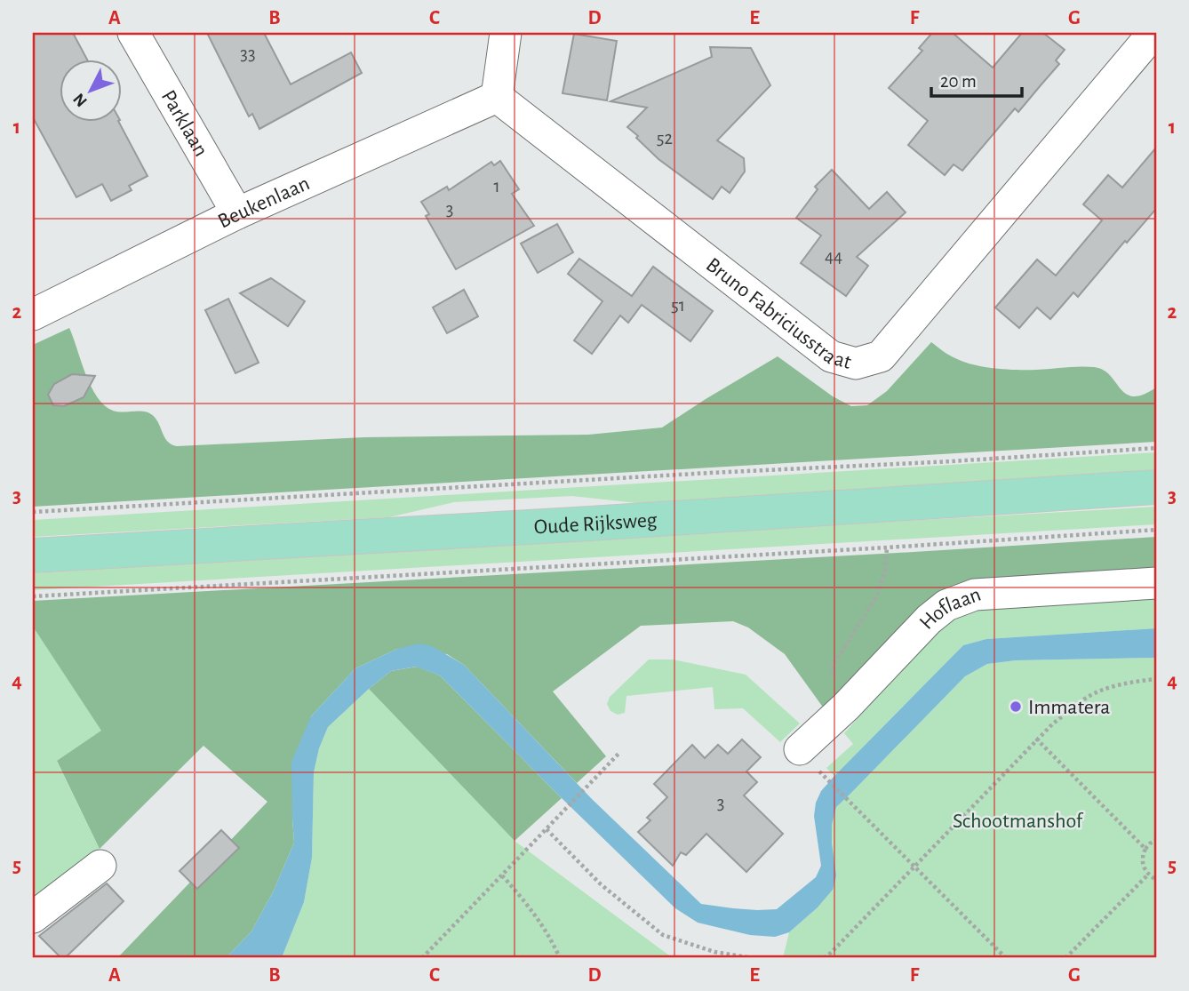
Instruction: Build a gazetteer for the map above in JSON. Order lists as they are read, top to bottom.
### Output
{
  "streets": {
    "main road": ["Oude Rijksweg"],
    "street": [
      "Parklaan",
      "Beukenlaan",
      "Bruno Fabriciusstraat",
      "Hoflaan"
    ]
  },
  "crossings": [
    ["Parklaan", "Beukenlaan"],
    ["Beukenlaan", "Bruno Fabriciusstraat"]
  ],
  "parks": ["Schootmanshof"],
  "places": ["Immatera"],
  "house_numbers": [
    "33",
    "52",
    "1",
    "3",
    "44",
    "51",
    "3"
  ],
  "scale_bar": "20 m",
  "north": "bottom left",
  "grid": {
    "columns": [
      "A",
      "B",
      "C",
      "D",
      "E",
      "F",
      "G"
    ],
    "rows": [
      "1",
      "2",
      "3",
      "4",
      "5"
    ]
  }
}
